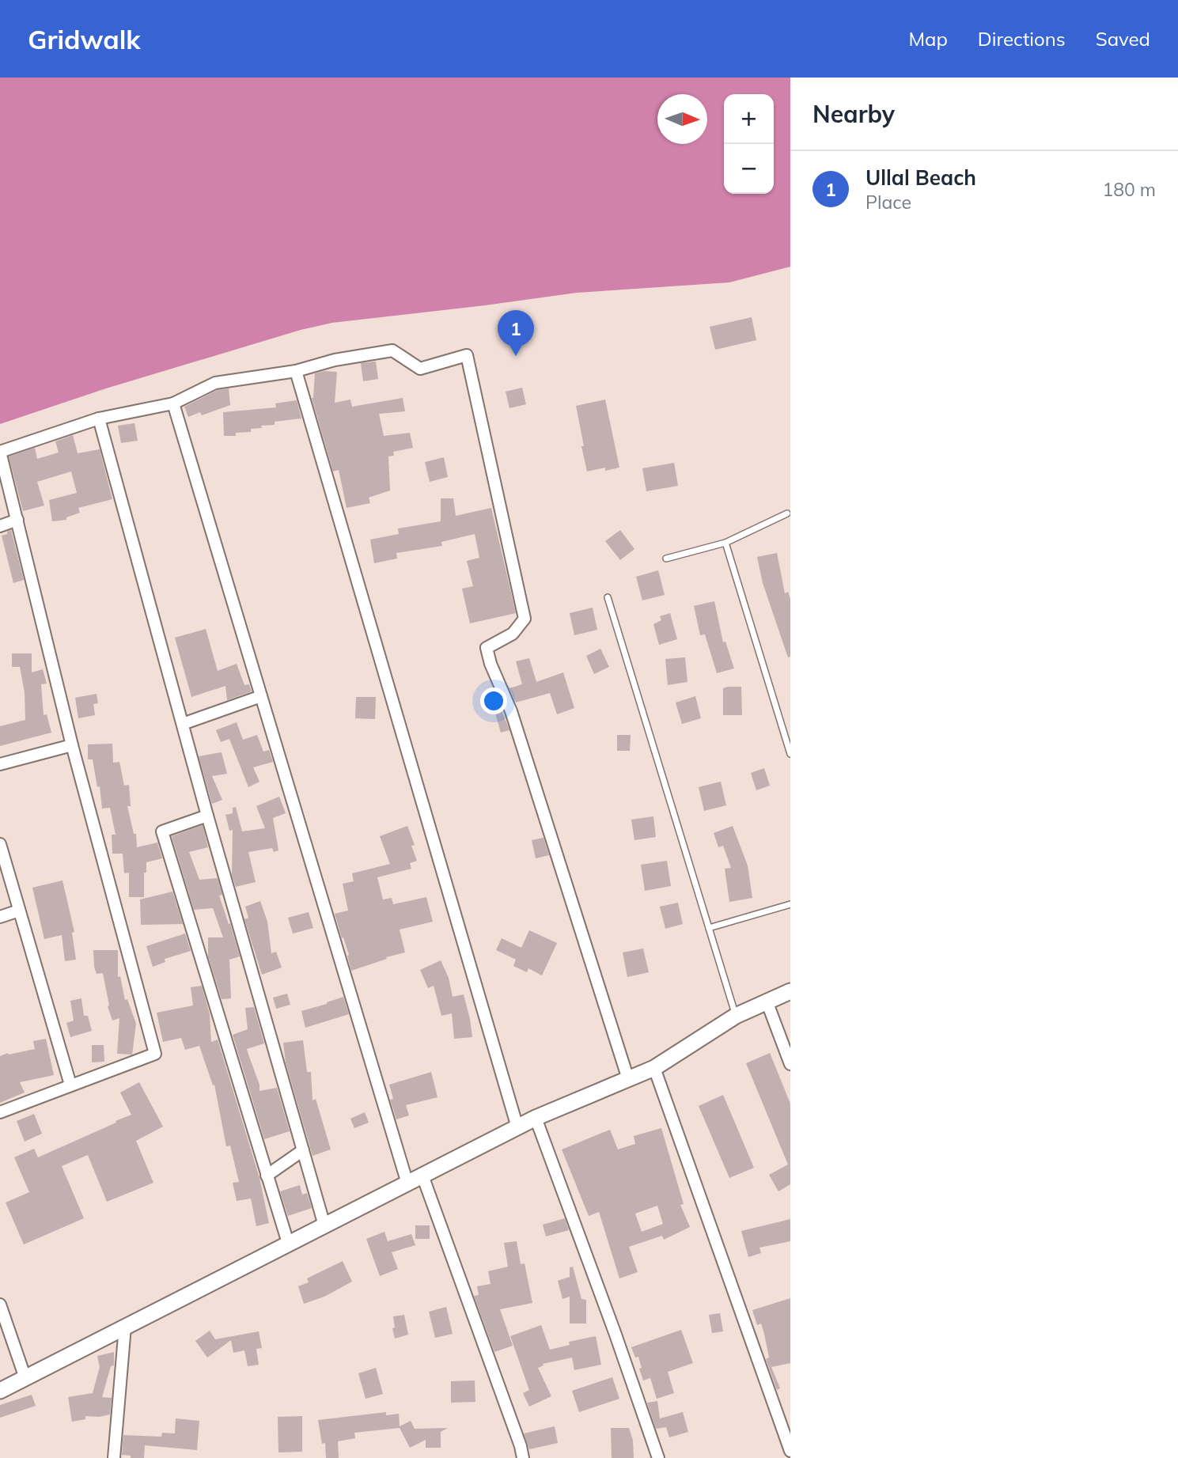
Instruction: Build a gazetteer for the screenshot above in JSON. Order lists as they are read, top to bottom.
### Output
{
  "north": "right",
  "page": {
    "header": "Gridwalk",
    "nav": ["Map", "Directions", "Saved"],
    "heading": "Nearby",
    "map_buttons": ["+", "−"],
    "list": [
      {
        "mark": "1",
        "name": "Ullal Beach",
        "note": "Place",
        "value": "180 m"
      }
    ],
    "pins": "1"
  }
}
